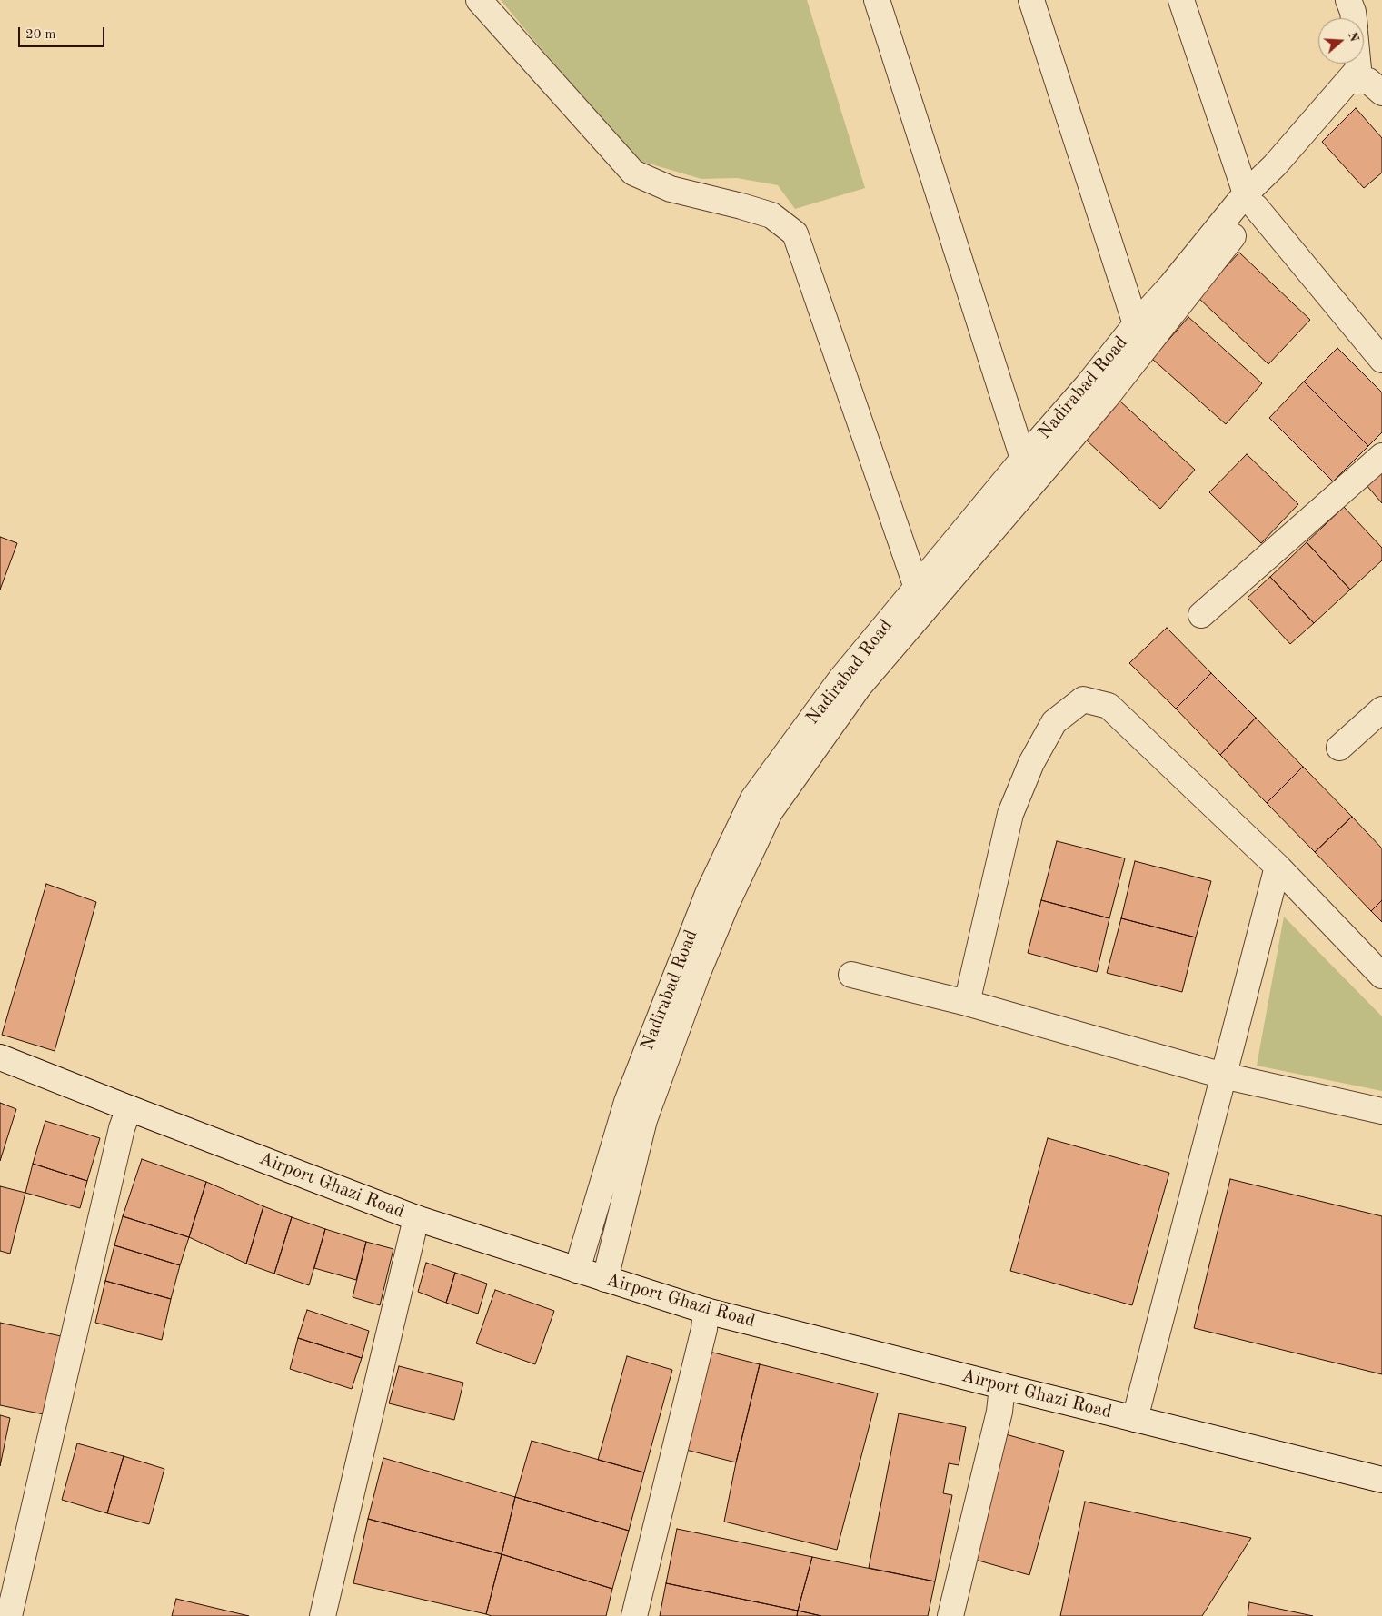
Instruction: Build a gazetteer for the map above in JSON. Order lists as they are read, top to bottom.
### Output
{
  "streets": {
    "street": ["Nadirabad Road", "Airport Ghazi Road"]
  },
  "crossings": [
    ["Nadirabad Road", "Airport Ghazi Road"]
  ],
  "scale_bar": "20 m",
  "north": "right"
}
